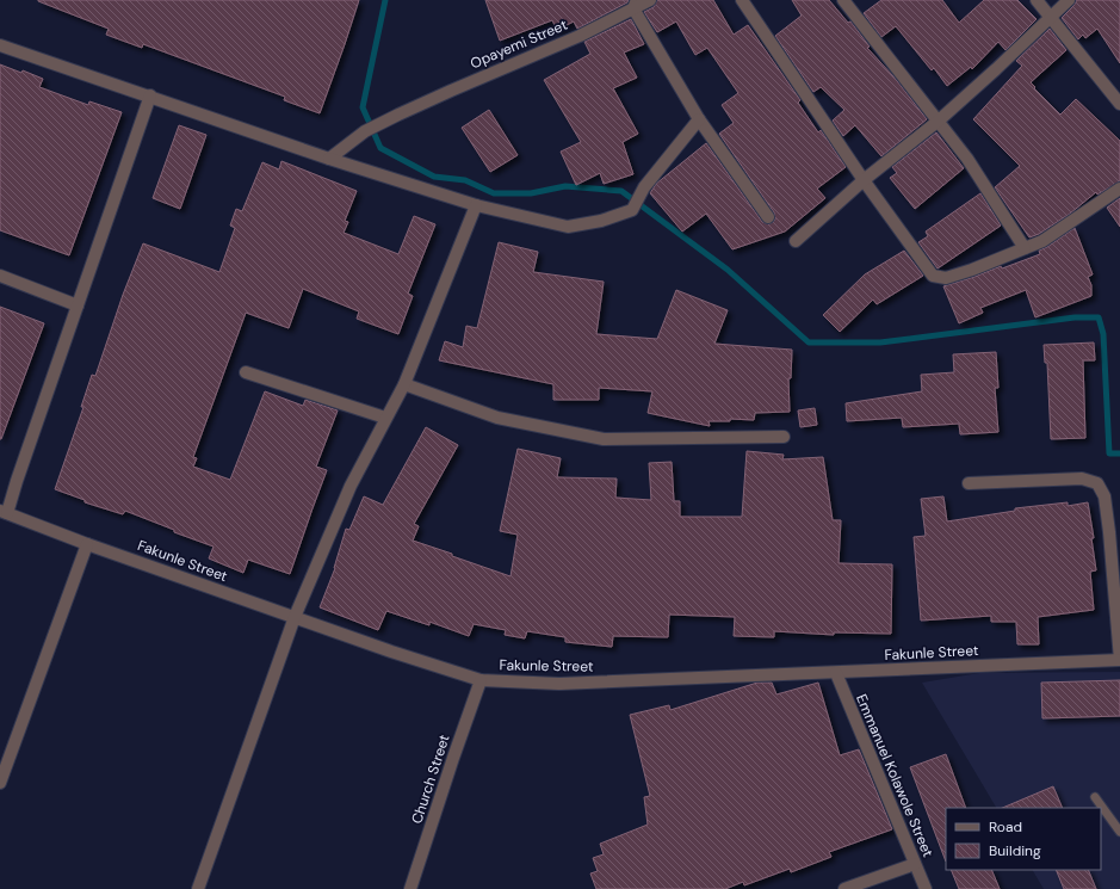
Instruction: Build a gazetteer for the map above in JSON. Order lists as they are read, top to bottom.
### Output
{
  "streets": {
    "street": [
      "Opayemi Street",
      "Fakunle Street",
      "Emmanuel Kolawole Street",
      "Church Street"
    ]
  },
  "crossings": [
    ["Fakunle Street", "Emmanuel Kolawole Street"],
    ["Fakunle Street", "Church Street"]
  ],
  "legend": ["Road", "Building"]
}
